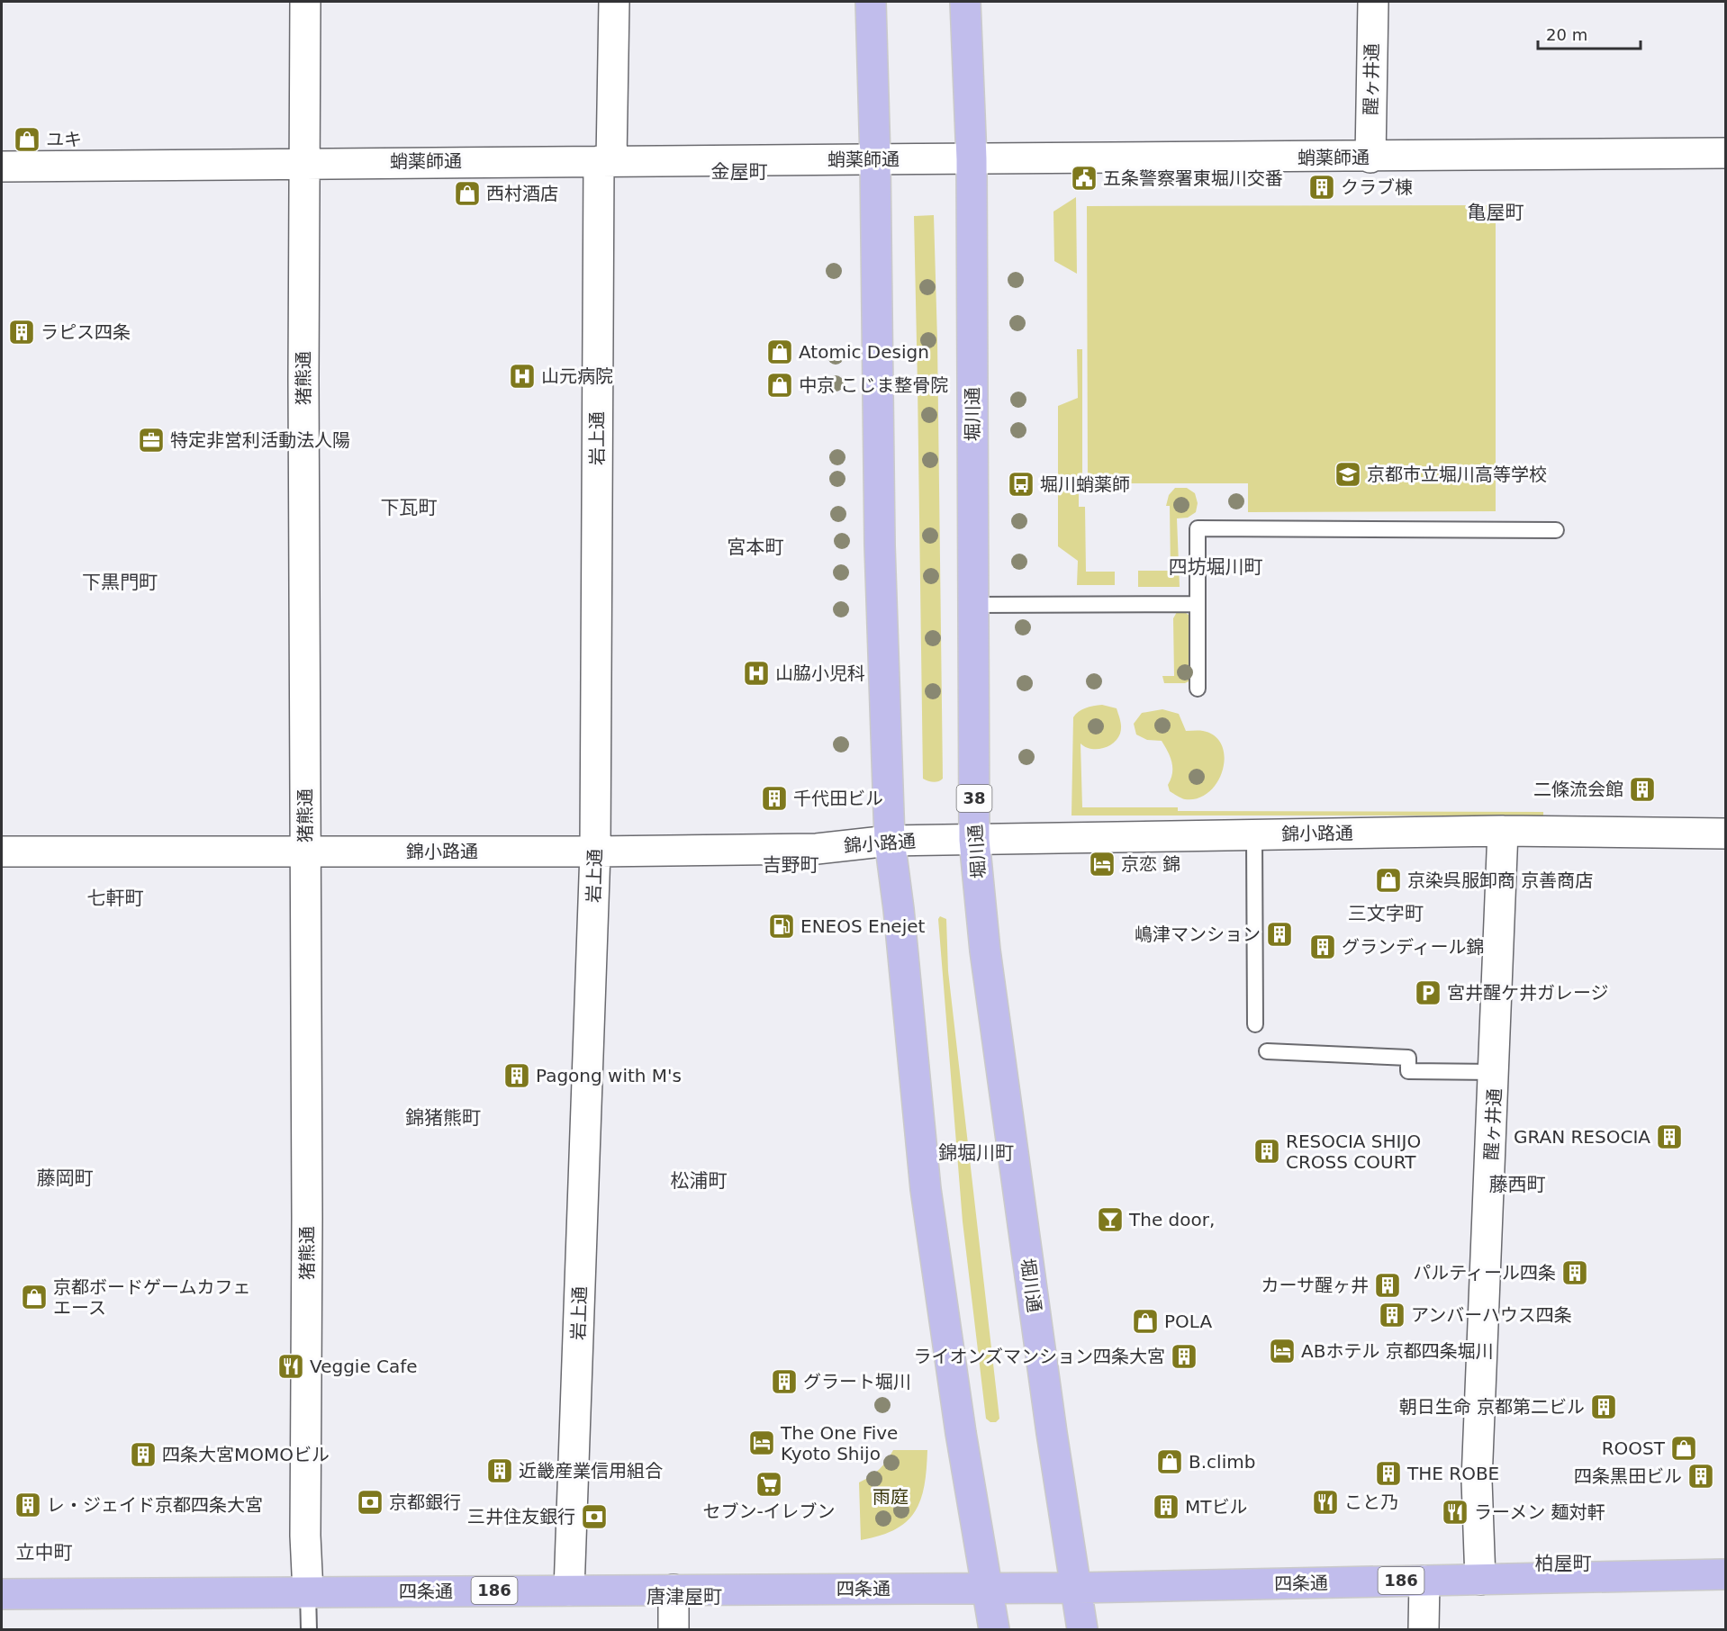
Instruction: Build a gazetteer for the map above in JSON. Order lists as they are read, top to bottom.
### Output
{
  "streets": {
    "main road": [
      "堀川通",
      "38",
      "186",
      "四条通"
    ],
    "street": [
      "醒ヶ井通",
      "蛸薬師通",
      "猪熊通",
      "岩上通",
      "錦小路通"
    ]
  },
  "crossings": [
    ["醒ヶ井通", "蛸薬師通"],
    ["醒ヶ井通", "錦小路通"],
    ["醒ヶ井通", "四条通"],
    ["蛸薬師通", "猪熊通"],
    ["蛸薬師通", "堀川通"],
    ["蛸薬師通", "岩上通"],
    ["猪熊通", "錦小路通"],
    ["猪熊通", "四条通"],
    ["堀川通", "錦小路通"],
    ["堀川通", "四条通"],
    ["岩上通", "錦小路通"],
    ["岩上通", "四条通"]
  ],
  "districts": [
    "金屋町",
    "亀屋町",
    "下瓦町",
    "宮本町",
    "四坊堀川町",
    "下黒門町",
    "吉野町",
    "七軒町",
    "三文字町",
    "錦猪熊町",
    "錦堀川町",
    "藤岡町",
    "松浦町",
    "藤西町",
    "立中町",
    "柏屋町",
    "唐津屋町"
  ],
  "parks": ["雨庭"],
  "places": {
    "shop": [
      "ユキ",
      "西村酒店",
      "Atomic Design",
      "中京 こじま整骨院",
      "京染呉服卸商 京善商店",
      "京都ボードゲームカフェ エース",
      "POLA",
      "ROOST",
      "B.climb"
    ],
    "public building": ["五条警察署東堀川交番"],
    "building": [
      "クラブ棟",
      "ラピス四条",
      "二條流会館",
      "千代田ビル",
      "嶋津マンション",
      "グランディール錦",
      "Pagong with M's",
      "GRAN RESOCIA",
      "RESOCIA SHIJO CROSS COURT",
      "パルティール四条",
      "カーサ醒ヶ井",
      "アンバーハウス四条",
      "ライオンズマンション四条大宮",
      "グラート堀川",
      "朝日生命 京都第二ビル",
      "四条大宮MOMOビル",
      "近畿産業信用組合",
      "THE ROBE",
      "四条黒田ビル",
      "レ・ジェイド京都四条大宮",
      "MTビル"
    ],
    "hospital": ["山元病院", "山脇小児科"],
    "office": ["特定非営利活動法人陽"],
    "school or university": ["京都市立堀川高等学校"],
    "bus stop": ["堀川蛸薬師"],
    "hotel": ["京恋 錦", "ABホテル 京都四条堀川", "The One Five Kyoto Shijo"],
    "fuel station": ["ENEOS Enejet"],
    "parking": ["宮井醒ケ井ガレージ"],
    "bar": ["The door,"],
    "restaurant": ["Veggie Cafe", "こと乃", "ラーメン 麺対軒"],
    "supermarket": ["セブン-イレブン"],
    "bank": ["京都銀行", "三井住友銀行"]
  },
  "scale_bar": "20 m"
}
